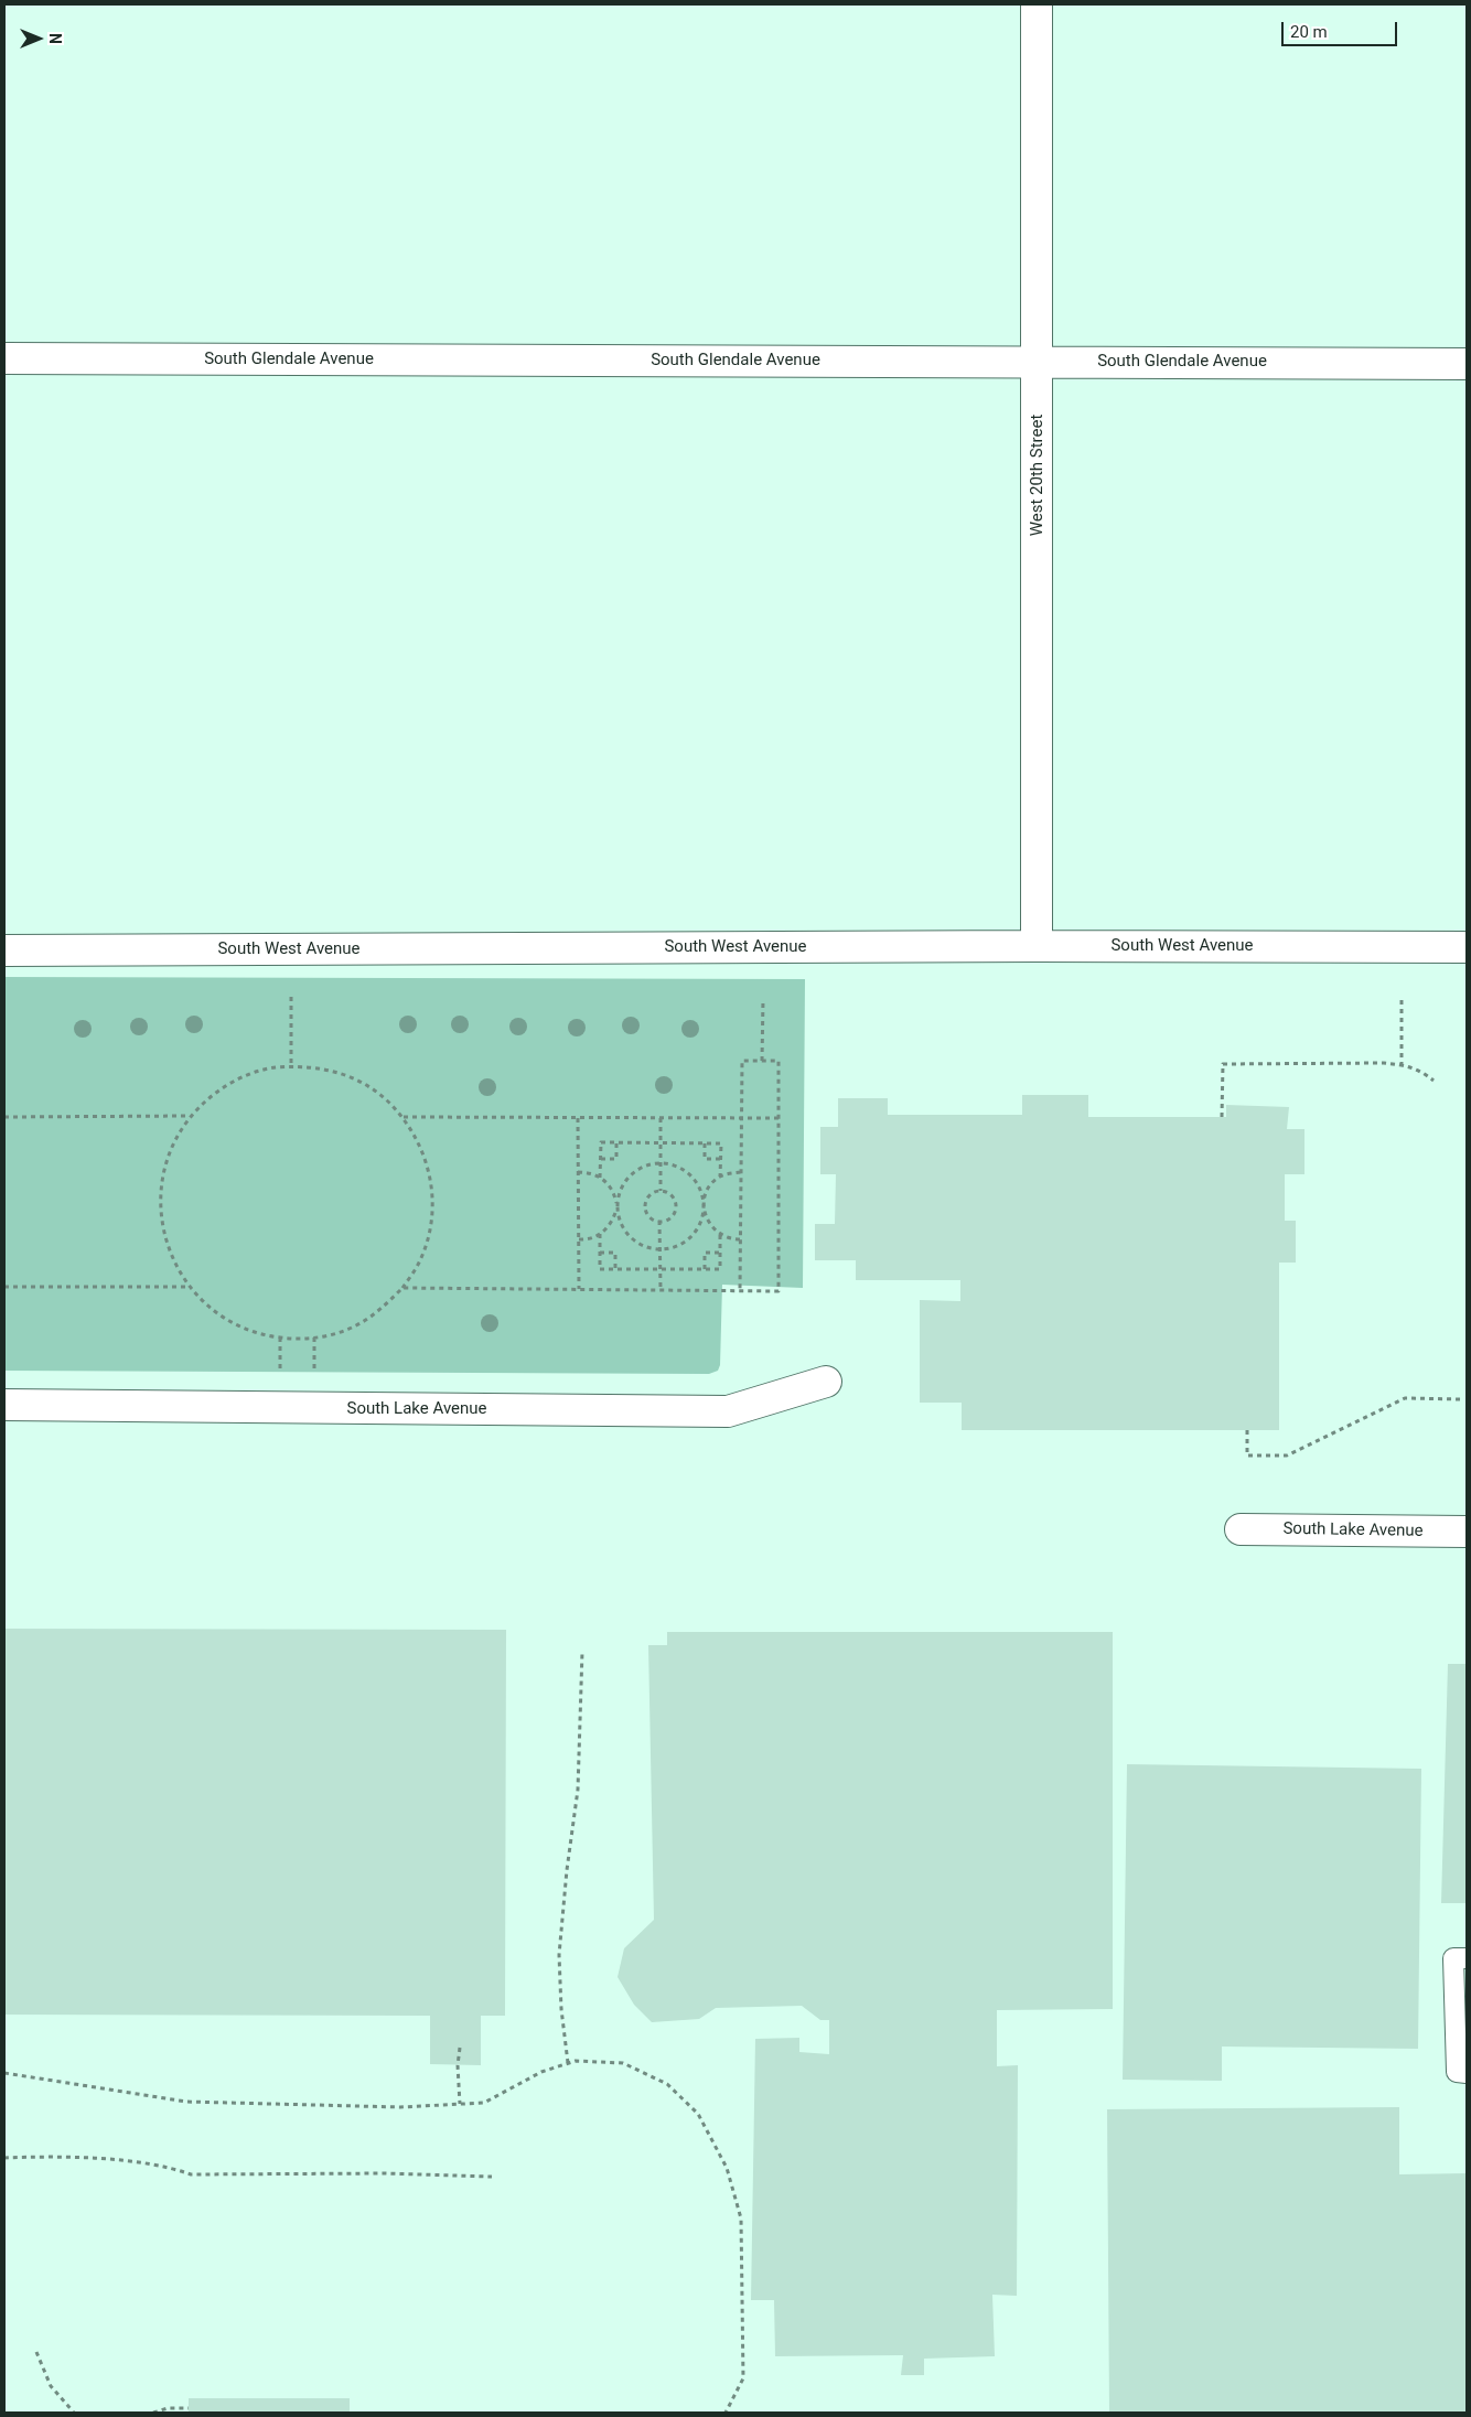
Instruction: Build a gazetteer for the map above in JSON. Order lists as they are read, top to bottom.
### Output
{
  "streets": {
    "street": [
      "South Glendale Avenue",
      "West 20th Street",
      "South West Avenue",
      "South Lake Avenue"
    ]
  },
  "crossings": [
    ["South Glendale Avenue", "West 20th Street"],
    ["West 20th Street", "South West Avenue"]
  ],
  "scale_bar": "20 m",
  "north": "right"
}
